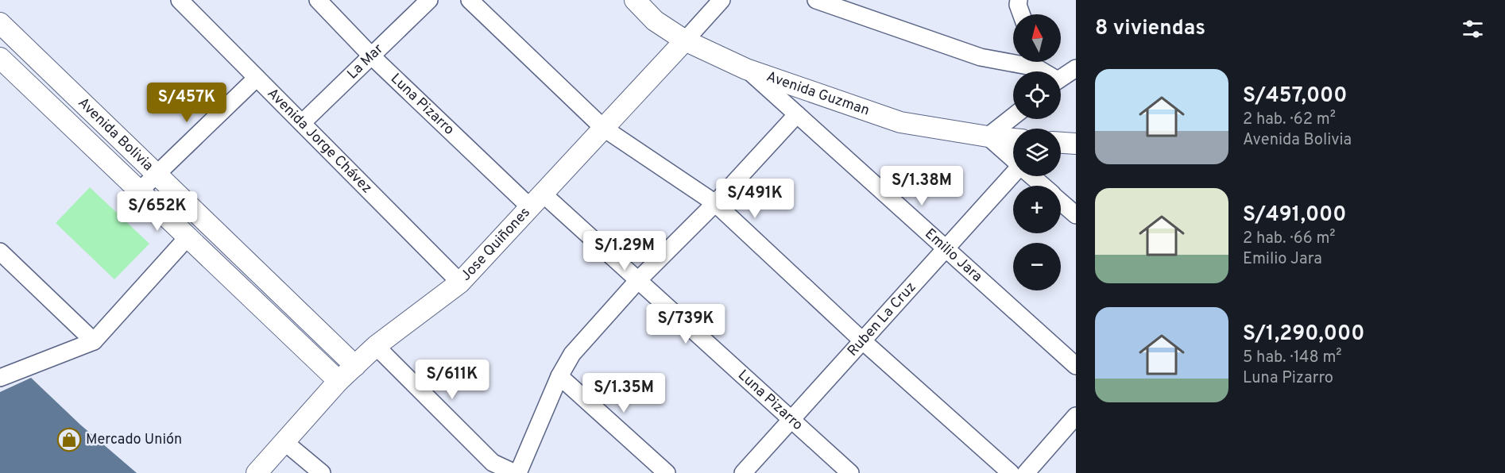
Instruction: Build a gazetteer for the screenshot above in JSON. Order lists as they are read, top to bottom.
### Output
{
  "streets": {
    "street": [
      "La Mar",
      "Avenida Guzman",
      "Luna Pizarro",
      "Avenida Bolivia",
      "Avenida Jorge Chávez",
      "Jose Quiñones",
      "Emilio Jara",
      "Ruben La Cruz"
    ]
  },
  "crossings": [
    ["La Mar", "Luna Pizarro"],
    ["La Mar", "Avenida Jorge Chávez"],
    ["Avenida Guzman", "Jose Quiñones"],
    ["Avenida Guzman", "Emilio Jara"],
    ["Luna Pizarro", "Jose Quiñones"],
    ["Luna Pizarro", "Ruben La Cruz"],
    ["Avenida Bolivia", "Jose Quiñones"],
    ["Avenida Jorge Chávez", "Jose Quiñones"],
    ["Emilio Jara", "Ruben La Cruz"]
  ],
  "places": {
    "shop": ["Mercado Unión"]
  },
  "north": "top",
  "page": {
    "heading": "8 viviendas",
    "map_buttons": ["+", "−"],
    "list": [
      {
        "name": "S/457,000",
        "note": "2 hab. · 62 m² · Avenida Bolivia"
      },
      {
        "name": "S/491,000",
        "note": "2 hab. · 66 m² · Emilio Jara"
      },
      {
        "name": "S/1,290,000",
        "note": "5 hab. · 148 m² · Luna Pizarro"
      }
    ],
    "price": [
      "S/457K",
      "S/1.38M",
      "S/491K",
      "S/652K",
      "S/1.29M",
      "S/739K",
      "S/611K",
      "S/1.35M"
    ]
  }
}
